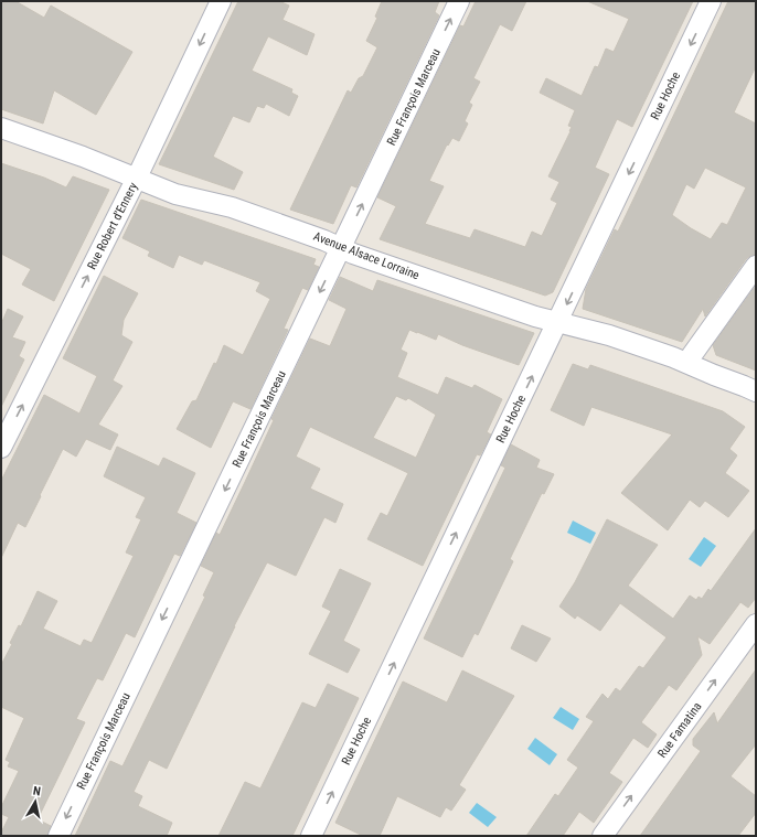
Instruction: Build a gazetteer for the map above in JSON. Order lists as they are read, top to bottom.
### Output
{
  "streets": {
    "street": [
      "Rue Hoche",
      "Rue François Marceau",
      "Rue Robert d'Ennery",
      "Avenue Alsace Lorraine",
      "Rue Famatina"
    ]
  },
  "crossings": [
    ["Rue Hoche", "Avenue Alsace Lorraine"],
    ["Rue François Marceau", "Avenue Alsace Lorraine"],
    ["Rue Robert d'Ennery", "Avenue Alsace Lorraine"]
  ],
  "one_way": ["Rue Famatina"],
  "north": "top"
}
